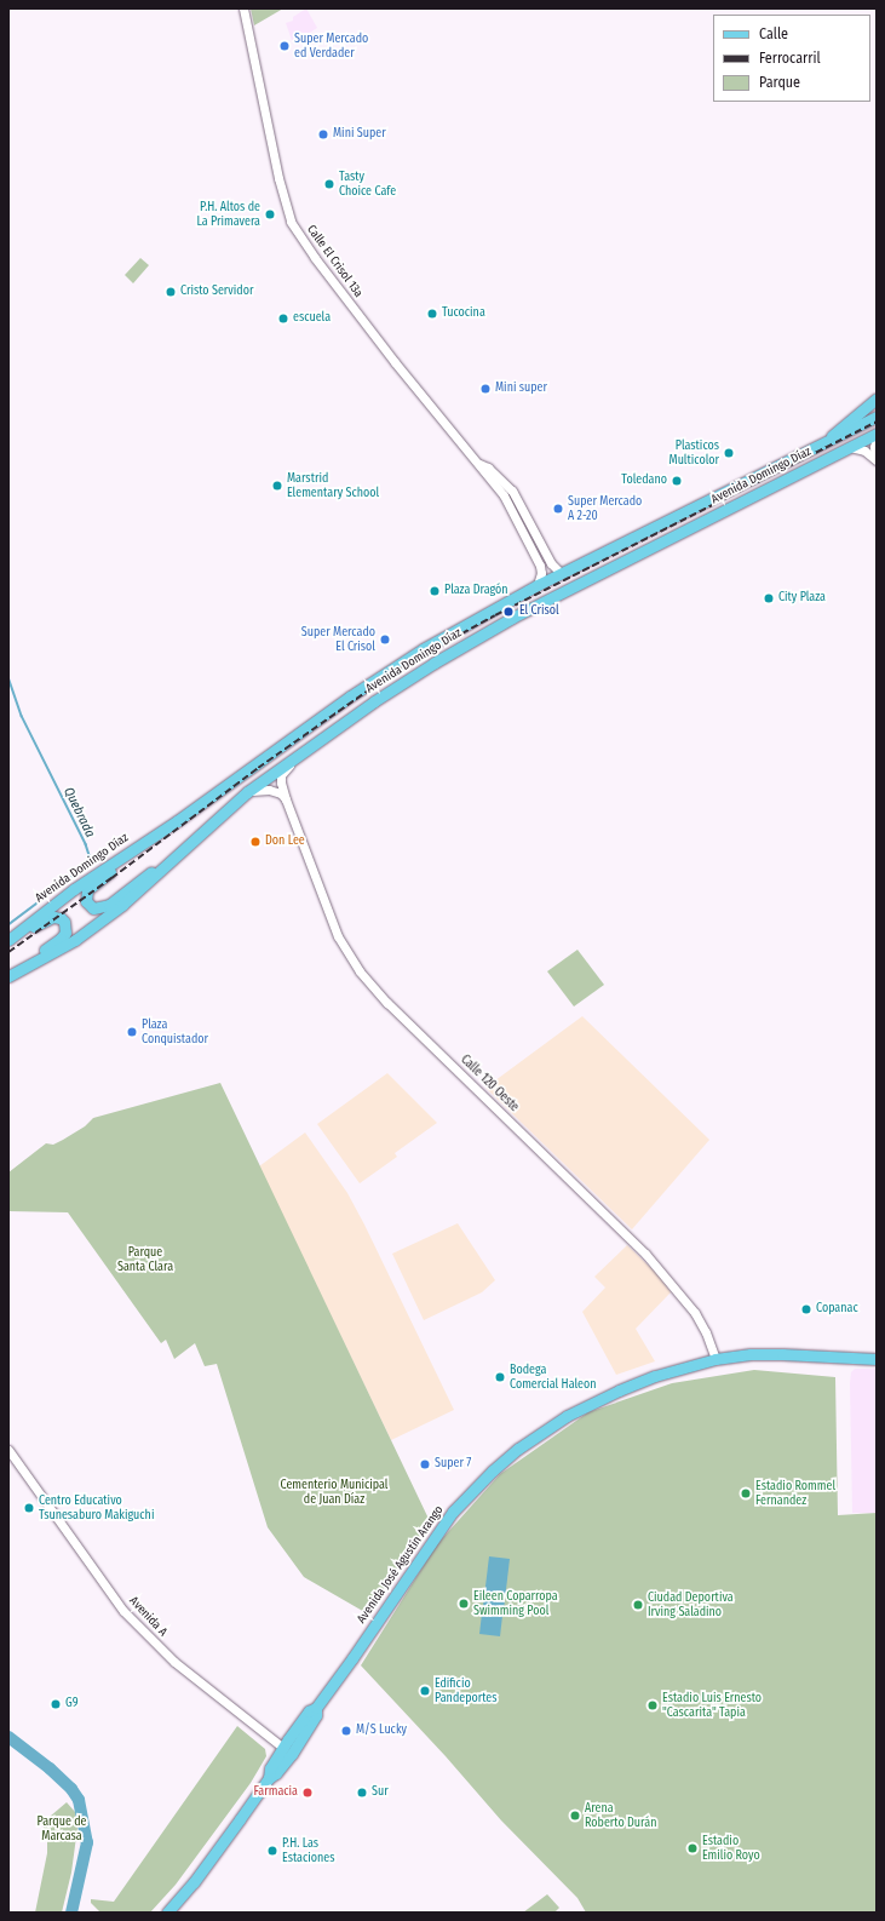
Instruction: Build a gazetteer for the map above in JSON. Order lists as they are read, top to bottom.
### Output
{
  "streets": {
    "main road": ["Avenida Domingo Díaz", "Avenida José Agustín Arango"],
    "street": ["Calle El Crisol 13a", "Calle 120 Oeste", "Avenida A"]
  },
  "crossings": [
    ["Calle El Crisol 13a", "Avenida Domingo Díaz"],
    ["Avenida Domingo Díaz", "Calle 120 Oeste"],
    ["Calle 120 Oeste", "Avenida José Agustín Arango"],
    ["Avenida José Agustín Arango", "Avenida A"]
  ],
  "water": ["Quebrada"],
  "parks": ["Parque Santa Clara", "Cementerio Municipal de Juan Díaz", "Parque de Marcasa"],
  "places": [
    "Super Mercado ed Verdader",
    "Mini Super",
    "Tasty Choice Cafe",
    "P.H. Altos de La Primavera",
    "Cristo Servidor",
    "Tucocina",
    "escuela",
    "Mini super",
    "Plasticos Multicolor",
    "Toledano",
    "Marstrid Elementary School",
    "Super Mercado A 2-20",
    "Plaza Dragón",
    "City Plaza",
    "El Crisol",
    "Super Mercado El Crisol",
    "Don Lee",
    "Plaza Conquistador",
    "Copanac",
    "Bodega Comercial Haleon",
    "Super 7",
    "Estadio Rommel Fernandez",
    "Centro Educativo Tsunesaburo Makiguchi",
    "Eileen Coparropa Swimming Pool",
    "Ciudad Deportiva Irving Saladino",
    "Edificio Pandeportes",
    "G9",
    "Estadio Luis Ernesto \"Cascarita\" Tapia",
    "M/S Lucky",
    "Farmacia",
    "Sur",
    "Arena Roberto Durán",
    "Estadio Emilio Royo",
    "P.H. Las Estaciones"
  ],
  "legend": ["Calle", "Ferrocarril", "Parque"]
}
